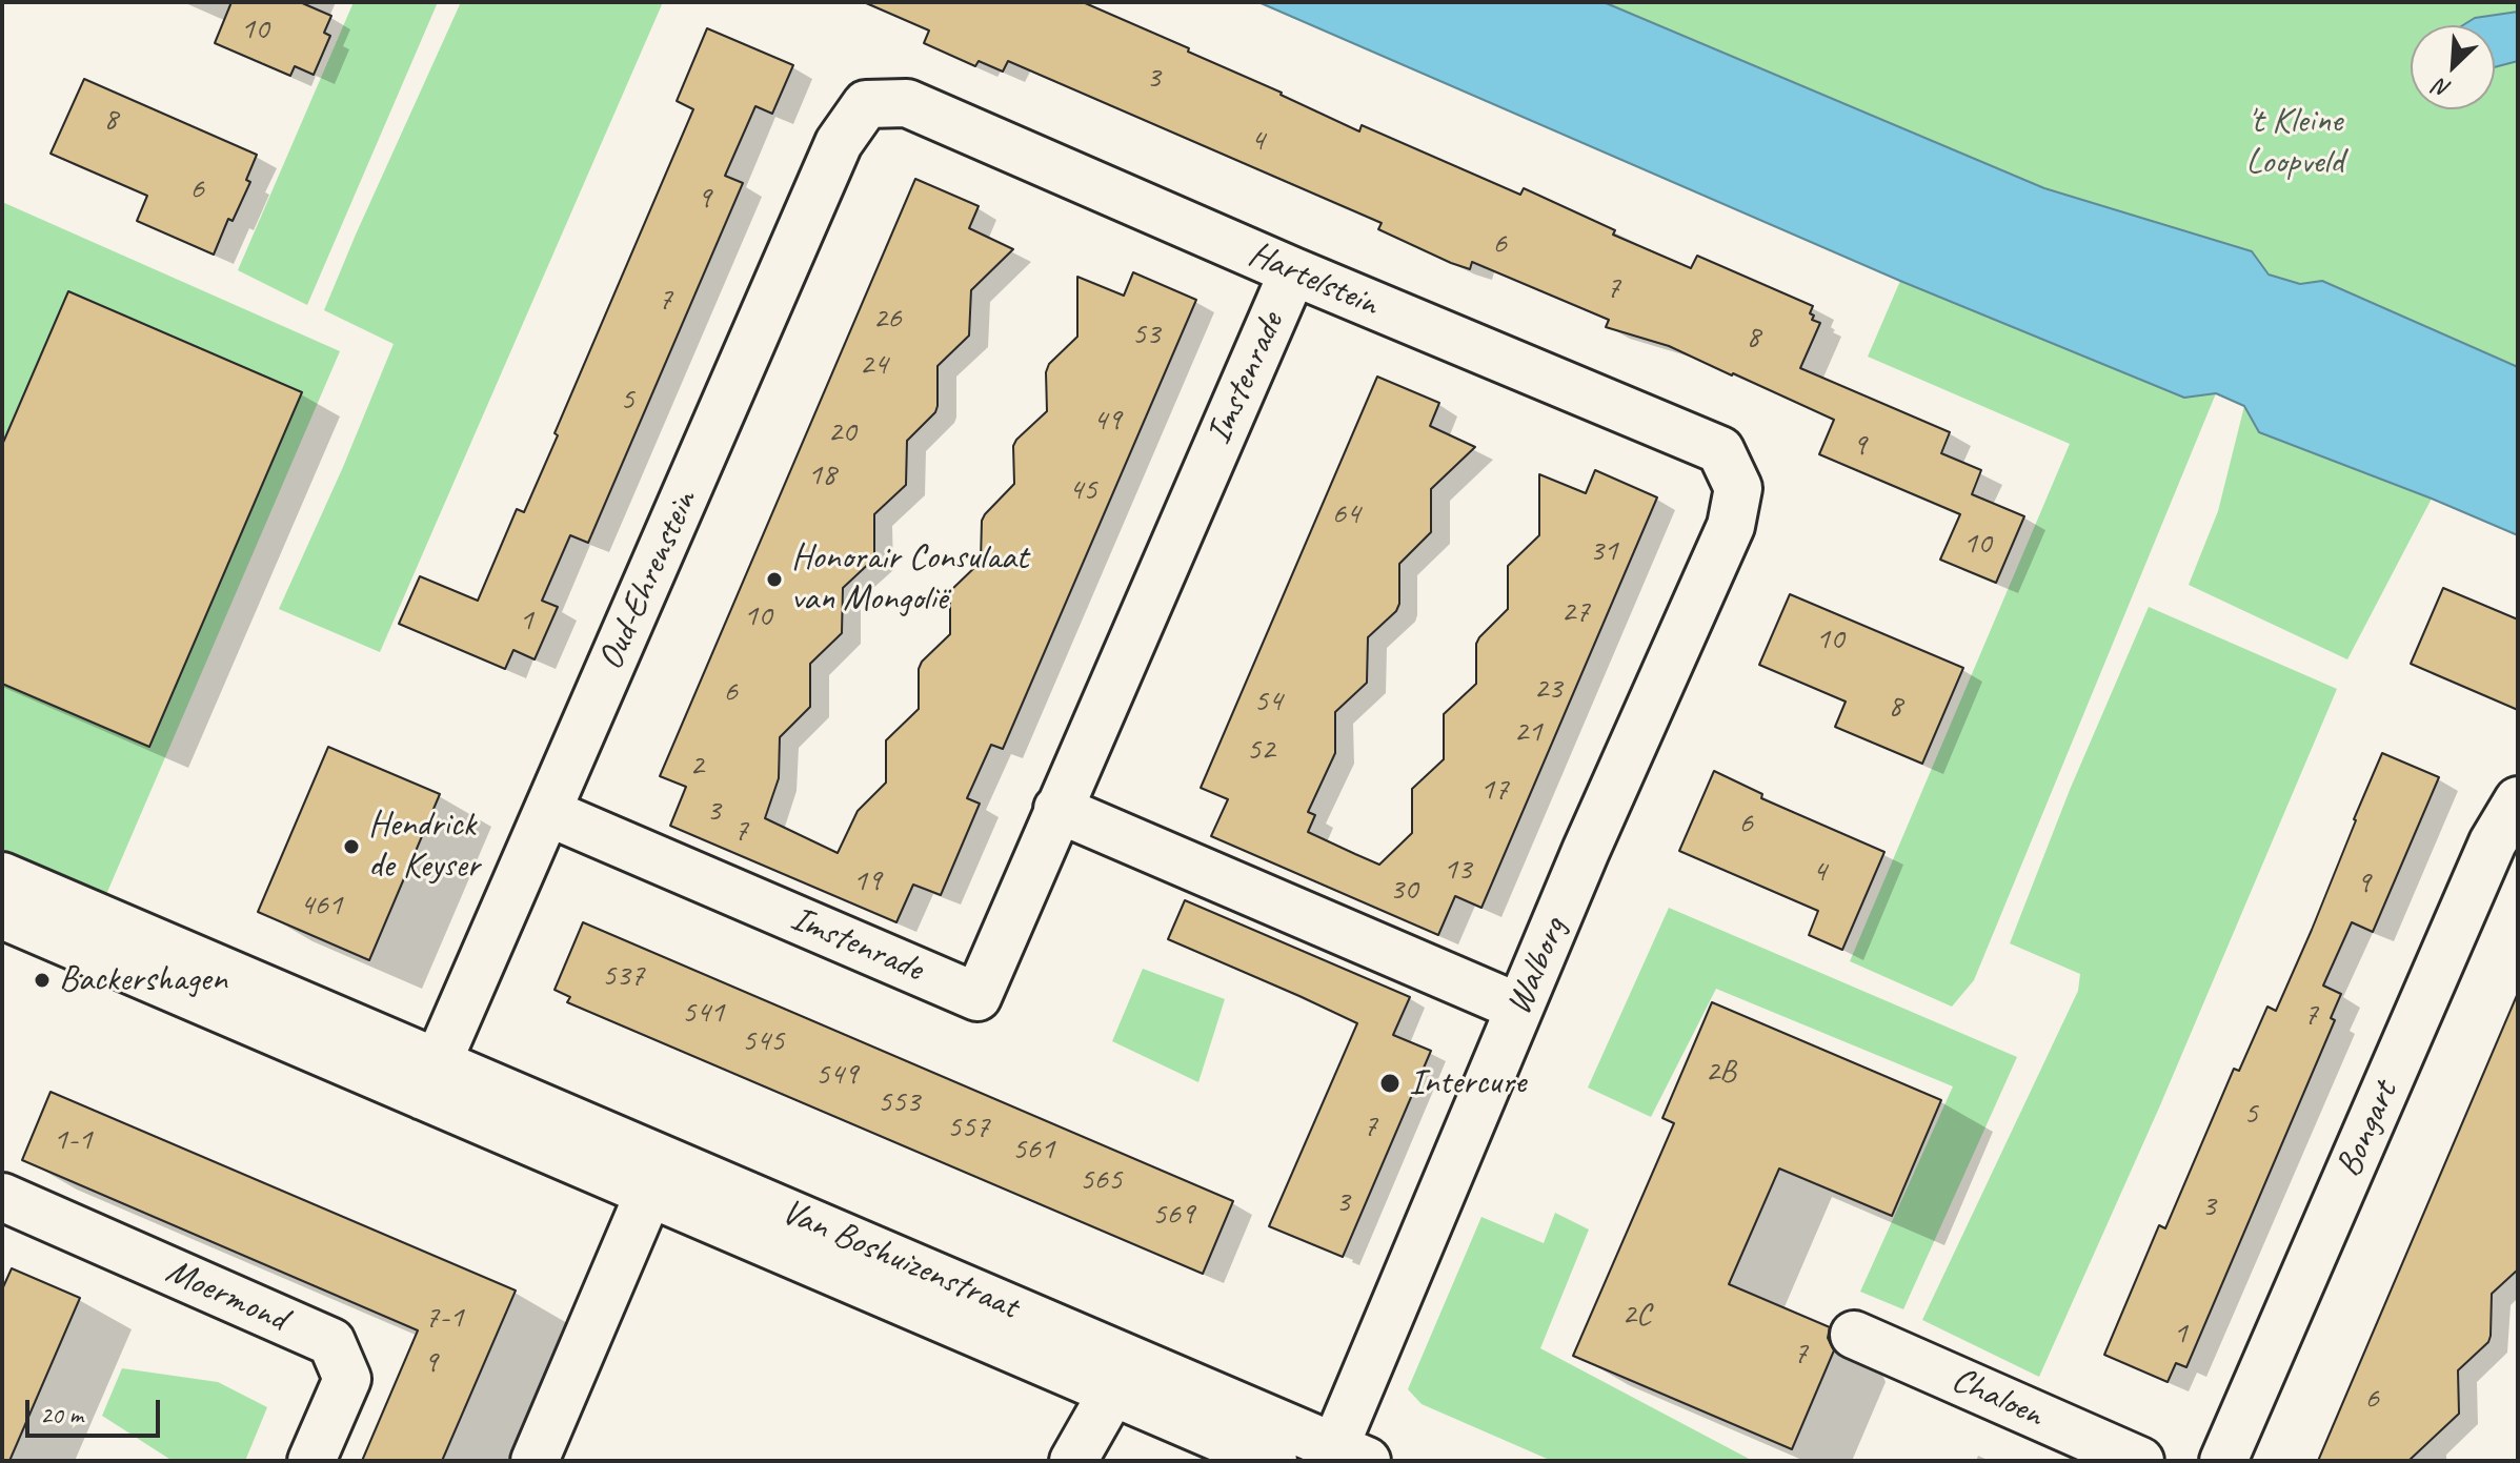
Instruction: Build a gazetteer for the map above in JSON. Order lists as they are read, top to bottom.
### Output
{
  "streets": {
    "street": [
      "Hartelstein",
      "Imstenrade",
      "Oud-Ehrenstein",
      "Walborg",
      "Bongart",
      "Van Boshuizenstraat",
      "Moermond",
      "Chaloen"
    ]
  },
  "crossings": [
    ["Hartelstein", "Imstenrade"],
    ["Hartelstein", "Oud-Ehrenstein"],
    ["Hartelstein", "Walborg"],
    ["Imstenrade", "Oud-Ehrenstein"],
    ["Oud-Ehrenstein", "Van Boshuizenstraat"],
    ["Walborg", "Van Boshuizenstraat"]
  ],
  "parks": ["'t Kleine Loopveld"],
  "places": [
    "Honorair Consulaat van Mongolië",
    "Hendrick de Keyser",
    "Backershagen",
    "Intercure"
  ],
  "house_numbers": [
    "10",
    "3",
    "8",
    "4",
    "6",
    "9",
    "6",
    "7",
    "7",
    "26",
    "53",
    "8",
    "24",
    "5",
    "49",
    "20",
    "9",
    "18",
    "45",
    "64",
    "10",
    "31",
    "27",
    "10",
    "1",
    "10",
    "23",
    "6",
    "54",
    "8",
    "21",
    "52",
    "2",
    "17",
    "3",
    "6",
    "7",
    "13",
    "4",
    "19",
    "9",
    "30",
    "461",
    "537",
    "541",
    "7",
    "545",
    "2B",
    "549",
    "553",
    "5",
    "7",
    "557",
    "1-1",
    "561",
    "565",
    "3",
    "3",
    "569",
    "2C",
    "7-1",
    "1",
    "7",
    "9",
    "6"
  ],
  "scale_bar": "20 m",
  "north": "bottom left"
}
